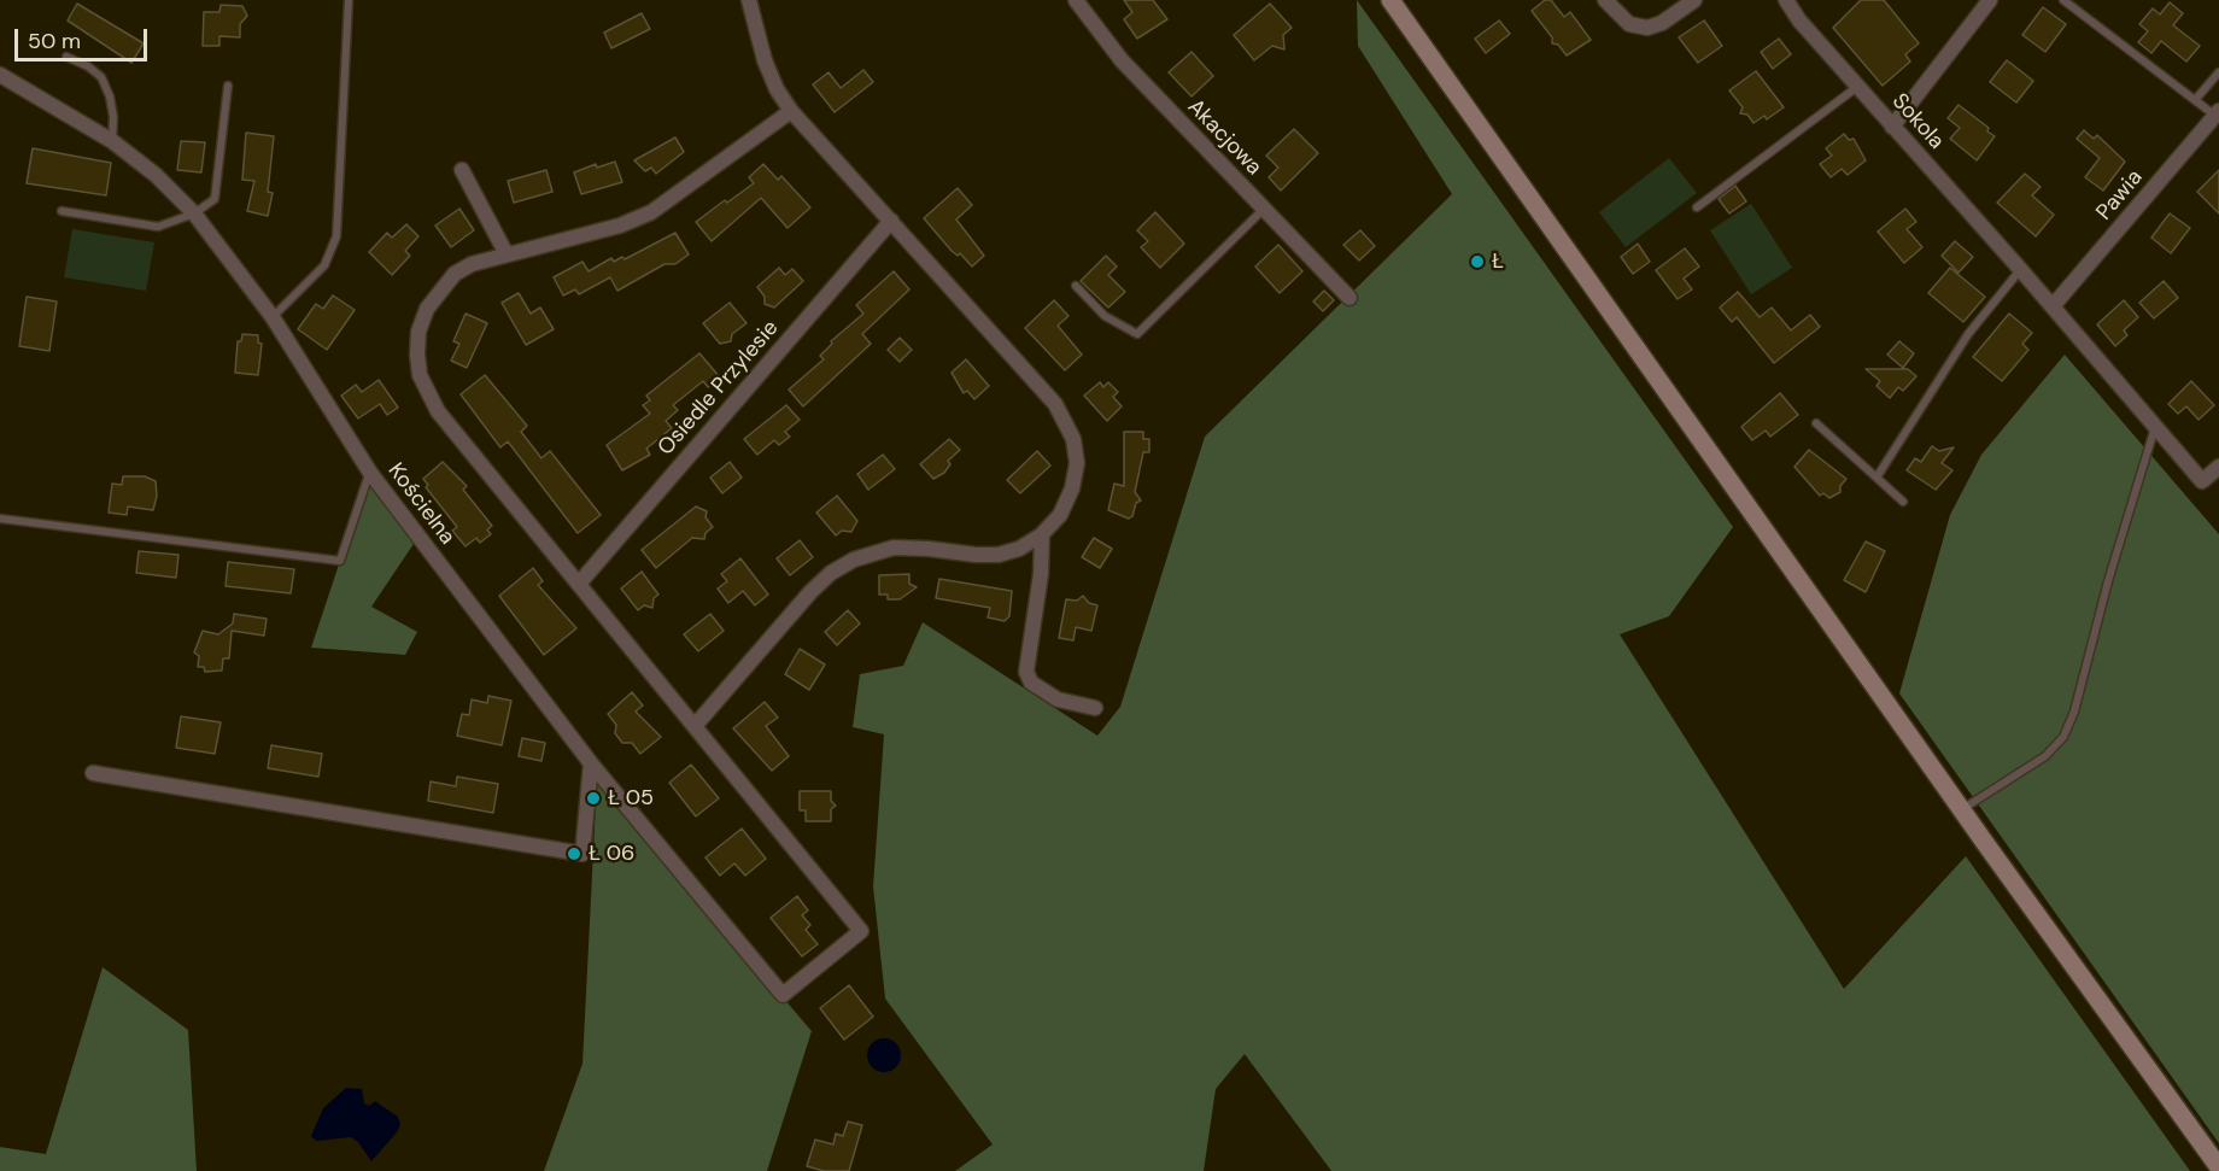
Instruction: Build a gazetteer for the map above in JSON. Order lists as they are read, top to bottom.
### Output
{
  "streets": {
    "street": [
      "Sokola",
      "Akacjowa",
      "Pawia",
      "Osiedle Przylesie",
      "Kościelna"
    ]
  },
  "crossings": [
    ["Sokola", "Pawia"]
  ],
  "places": ["Ł", "Ł 05", "Ł 06"],
  "scale_bar": "50 m"
}
